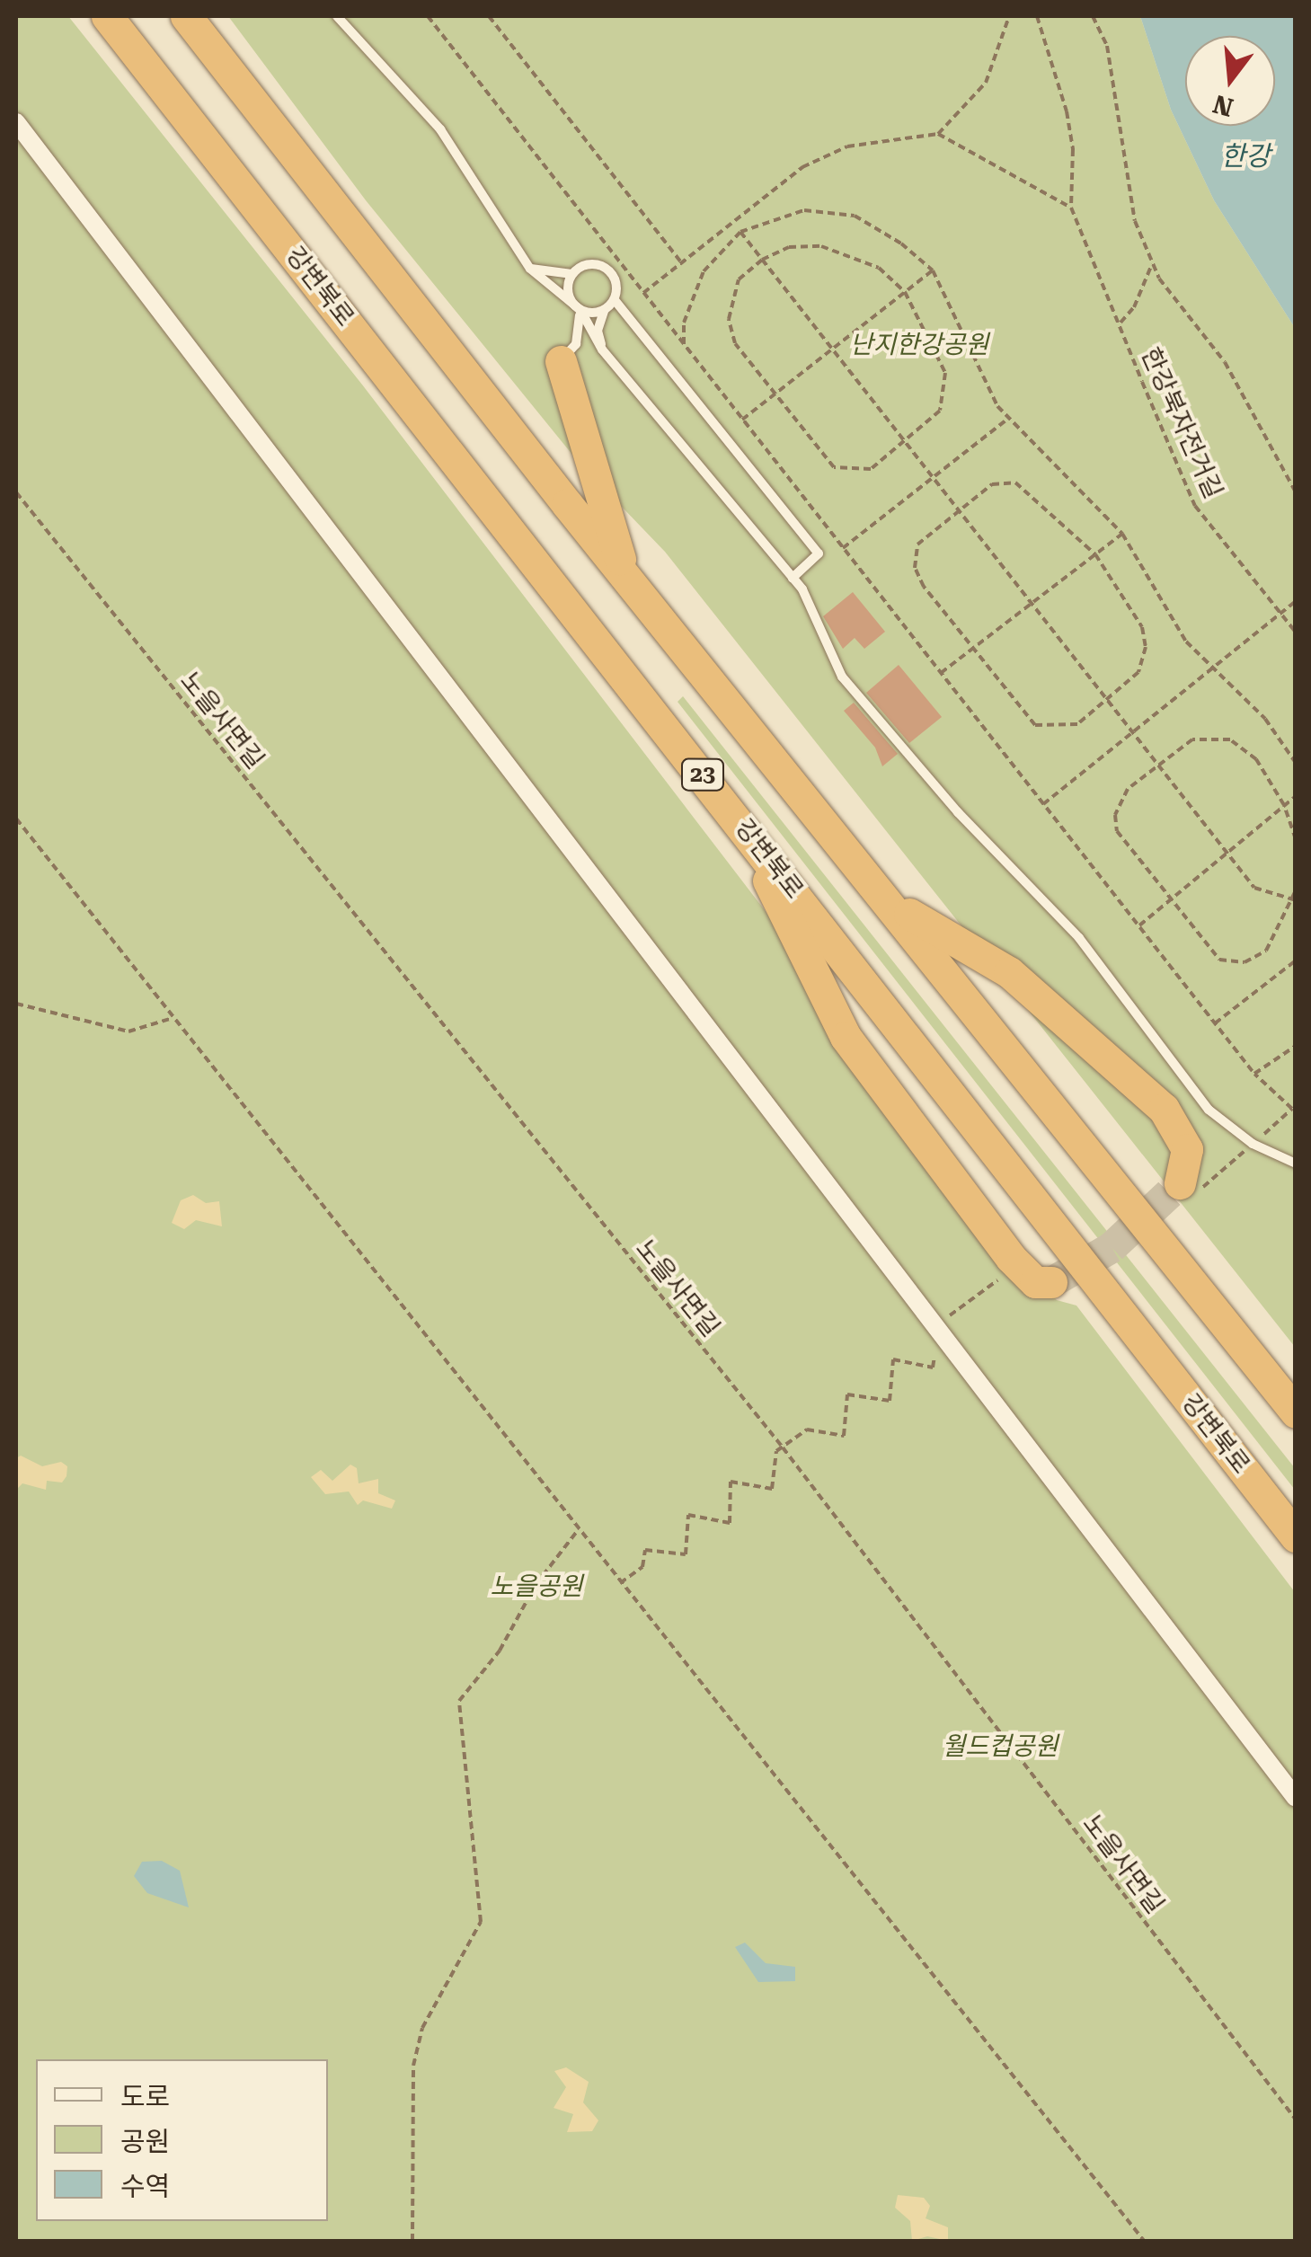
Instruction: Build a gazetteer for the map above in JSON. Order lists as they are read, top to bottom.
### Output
{
  "streets": {
    "highway": ["강변북로", "23"],
    "path": ["한강북자전거길", "노을사면길"]
  },
  "water": ["한강"],
  "parks": ["난지한강공원", "노을공원", "월드컵공원"],
  "legend": ["도로", "공원", "수역"],
  "north": "bottom"
}
